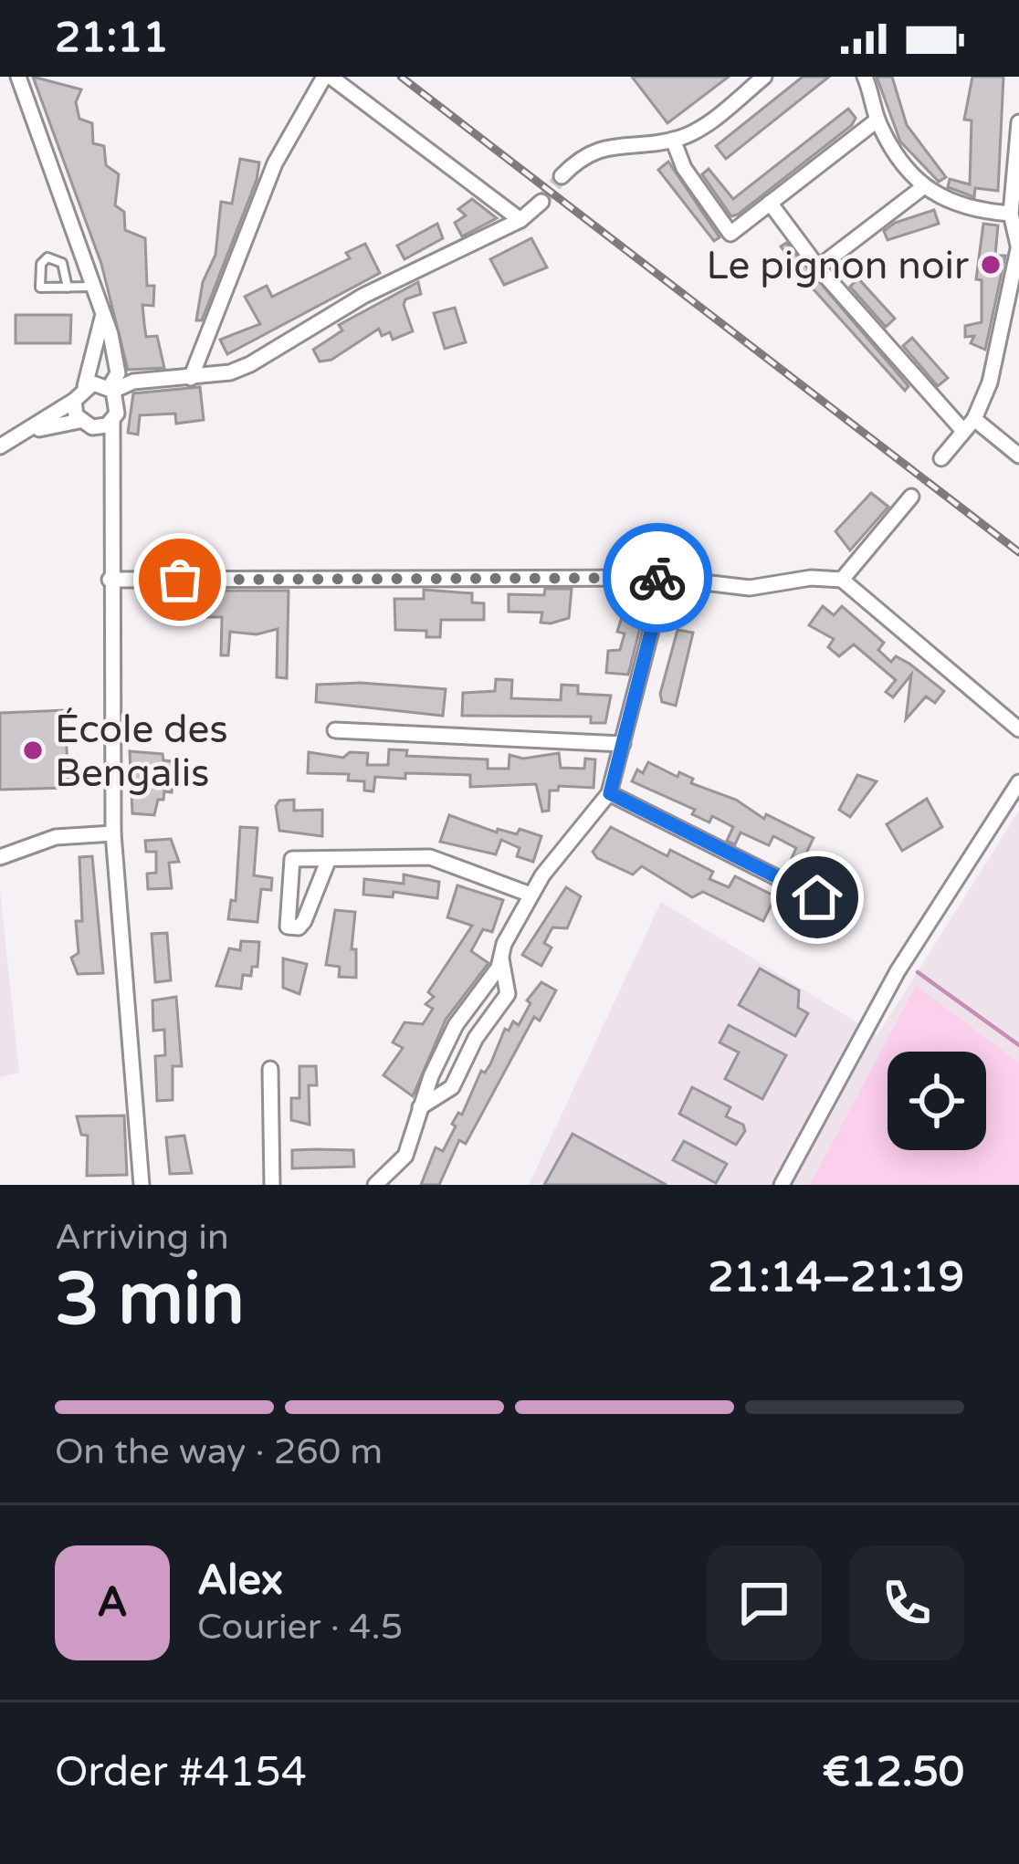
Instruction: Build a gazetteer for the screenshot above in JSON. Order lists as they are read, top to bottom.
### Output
{
  "places": ["Le pignon noir", "École des Bengalis"],
  "page": {
    "status": "21:11",
    "heading": ["3 min", "Arriving in", "21:14–21:19"],
    "panel": [
      "Alex",
      "Courier · 4.5",
      "Order #4154",
      "€12.50"
    ],
    "bar": "On the way · 260 m",
    "round": "A"
  }
}
